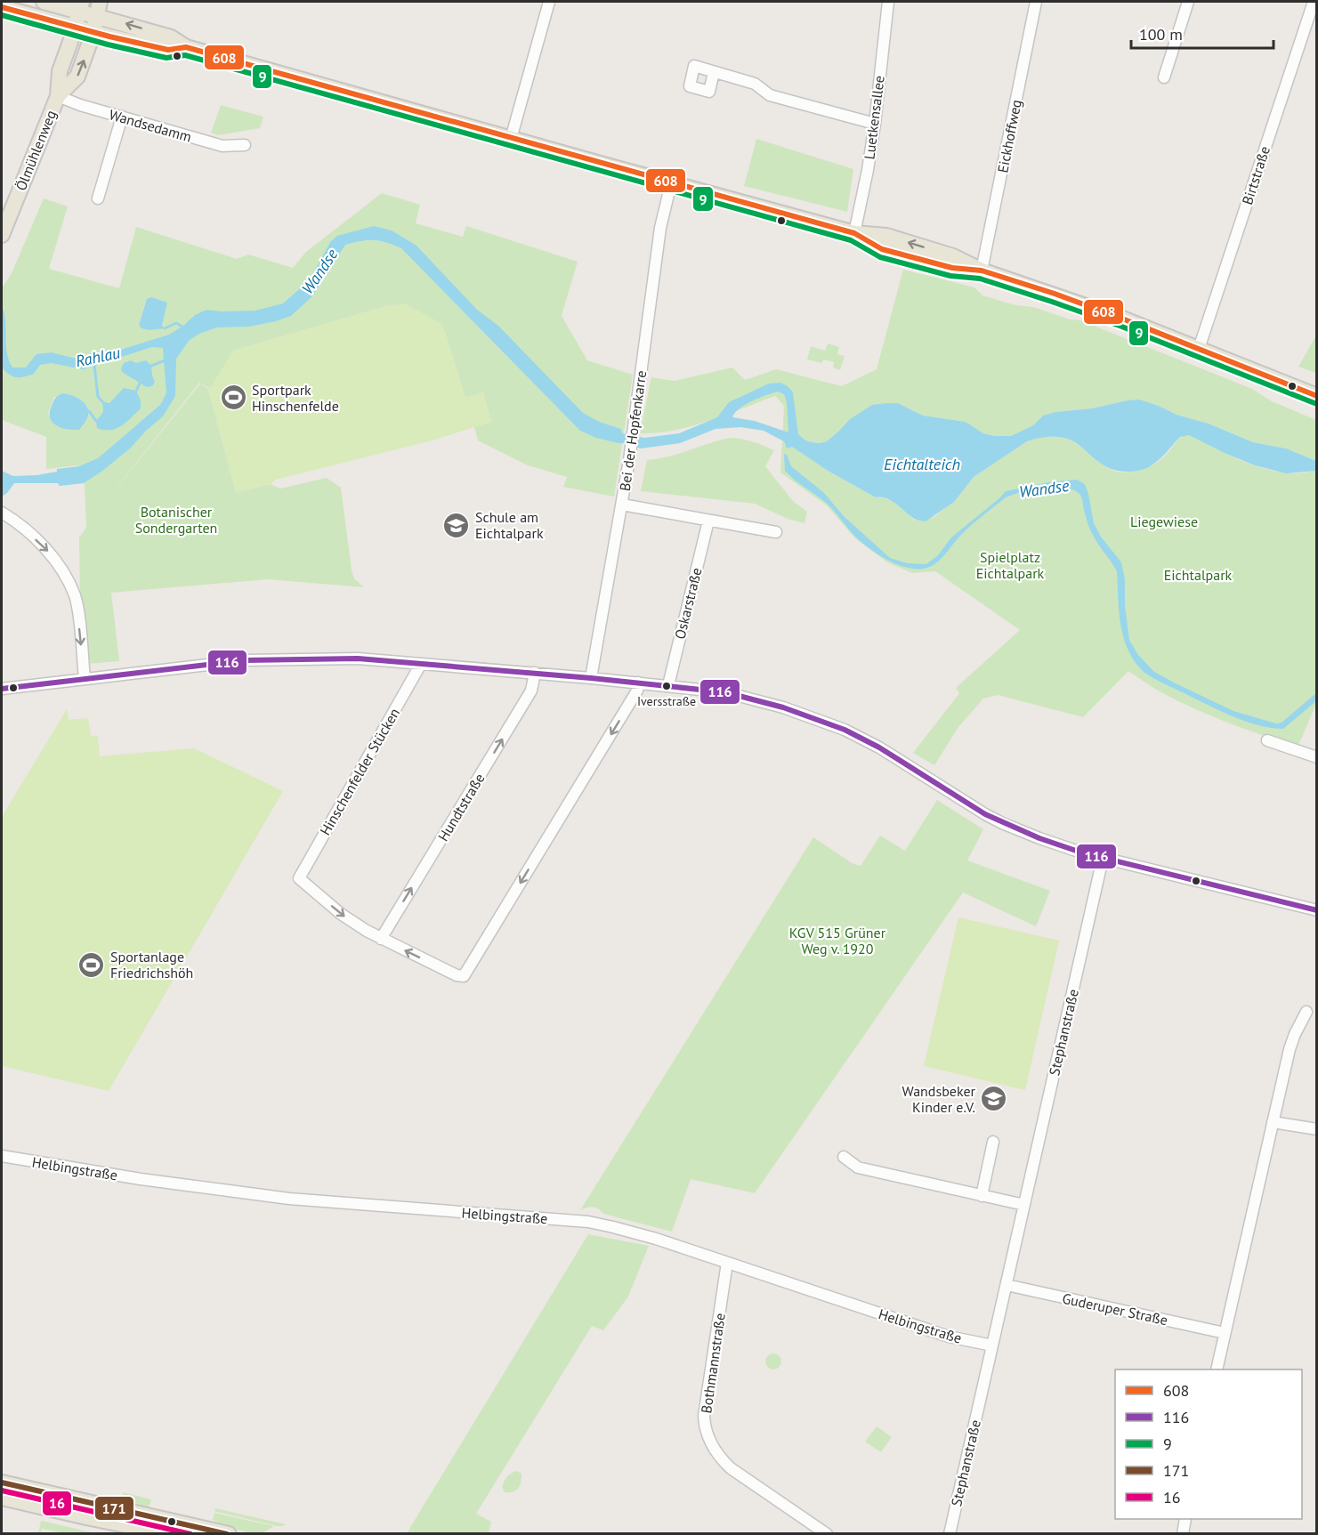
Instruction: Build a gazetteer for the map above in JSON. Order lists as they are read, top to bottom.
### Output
{
  "streets": {
    "main road": ["Ölmühlenweg"],
    "street": [
      "Luetkensallee",
      "Wandsedamm",
      "Eickhoffweg",
      "Birtstraße",
      "Bei der Hopfenkarre",
      "Oskarstraße",
      "Hinschenfelder Stücken",
      "Hundtstraße",
      "Stephanstraße",
      "Helbingstraße",
      "Guderuper Straße",
      "Bothmannstraße"
    ]
  },
  "crossings": [
    ["Wandsedamm", "Ölmühlenweg"],
    ["Hinschenfelder Stücken", "Hundtstraße"],
    ["Stephanstraße", "Helbingstraße"],
    ["Stephanstraße", "Guderuper Straße"],
    ["Helbingstraße", "Bothmannstraße"]
  ],
  "one_way": ["Hundtstraße"],
  "water": ["Wandse", "Rahlau", "Eichtalteich"],
  "parks": [
    "Botanischer Sondergarten",
    "Liegewiese",
    "Spielplatz Eichtalpark",
    "Eichtalpark",
    "KGV 515 Grüner Weg v. 1920"
  ],
  "places": {
    "sports": ["Sportpark Hinschenfelde", "Sportanlage Friedrichshöh"],
    "school or university": ["Schule am Eichtalpark", "Wandsbeker Kinder e.V."],
    "other": ["Iversstraße"]
  },
  "lines": [
    "transit line 608",
    "transit line 9",
    "transit line 116",
    "transit line 171",
    "transit line 16"
  ],
  "legend": [
    "608",
    "116",
    "9",
    "171",
    "16"
  ],
  "scale_bar": "100 m"
}
